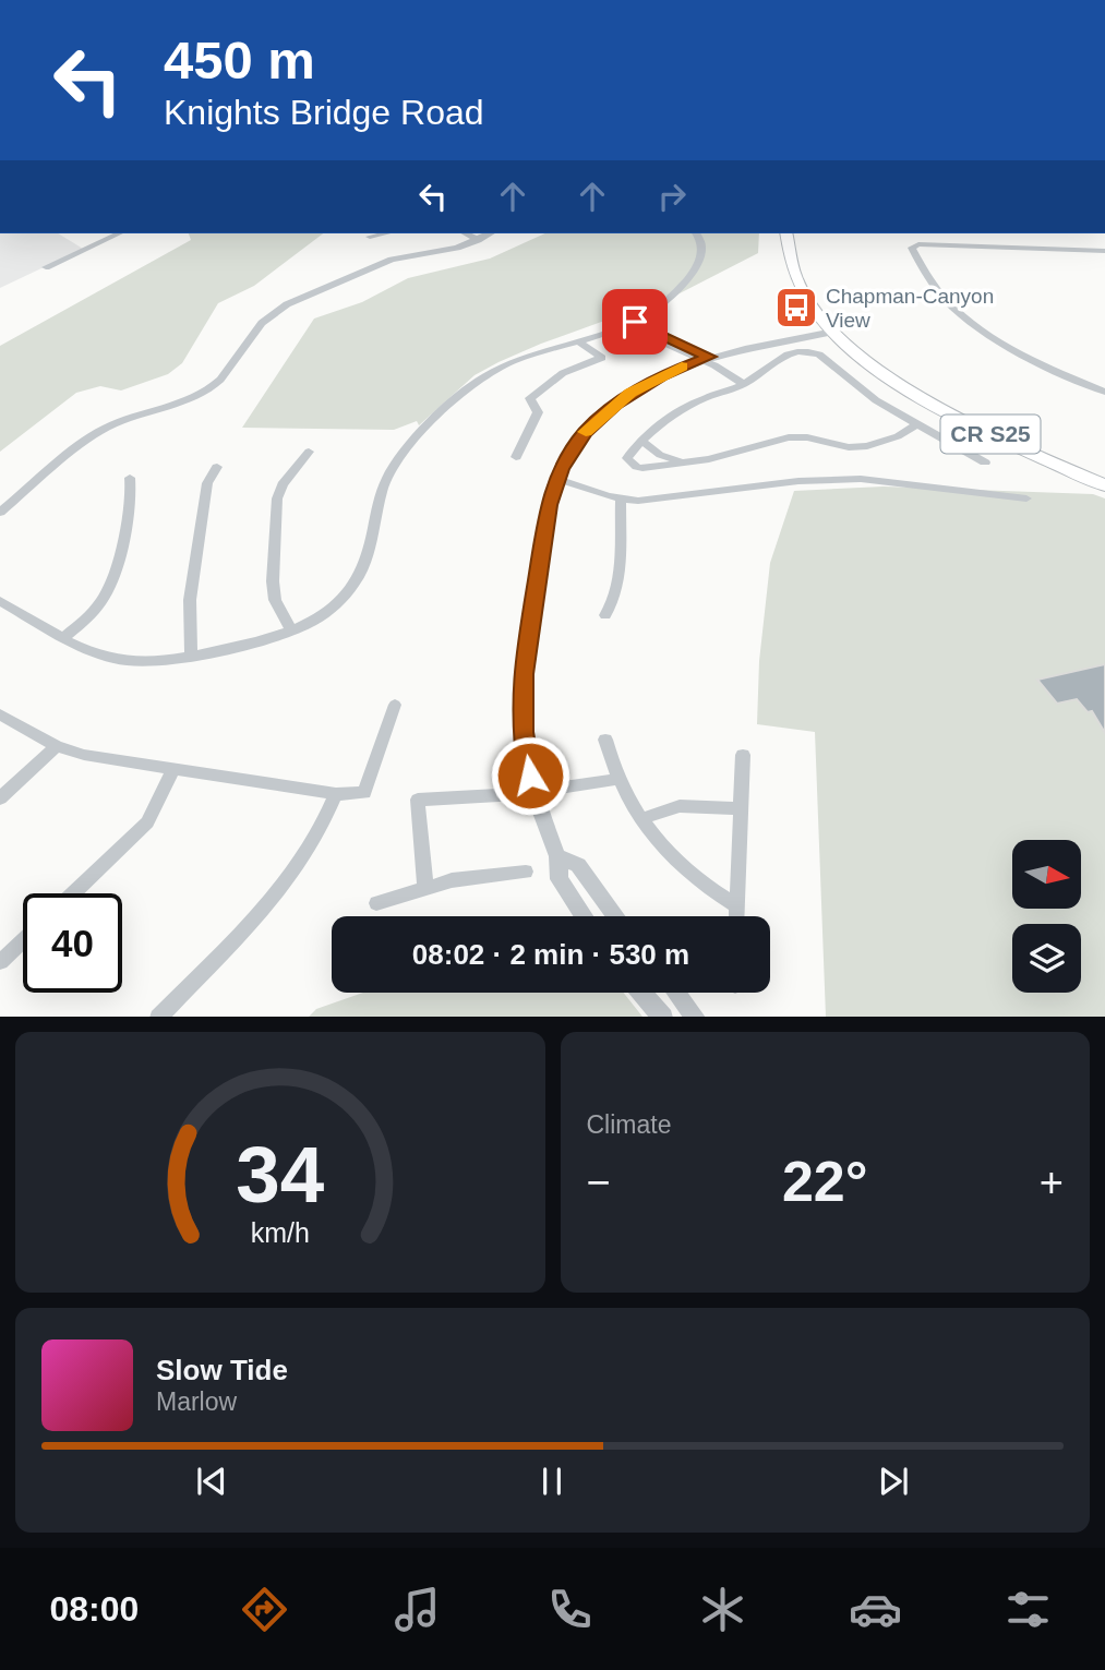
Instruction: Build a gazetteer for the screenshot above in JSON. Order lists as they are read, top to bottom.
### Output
{
  "streets": {
    "main road": ["CR S25"]
  },
  "places": {
    "bus stop": ["Chapman-Canyon View"]
  },
  "north": "right",
  "page": {
    "turn": ["450 m", "Knights Bridge Road"],
    "limit": "40",
    "trip": "08:02 · 2 min · 530 m",
    "tile": "Climate",
    "heat": ["−", "22°", "+"],
    "song": ["Slow Tide", "Marlow"],
    "tabs": "08:00",
    "gauge": ["34", "km/h"]
  }
}
